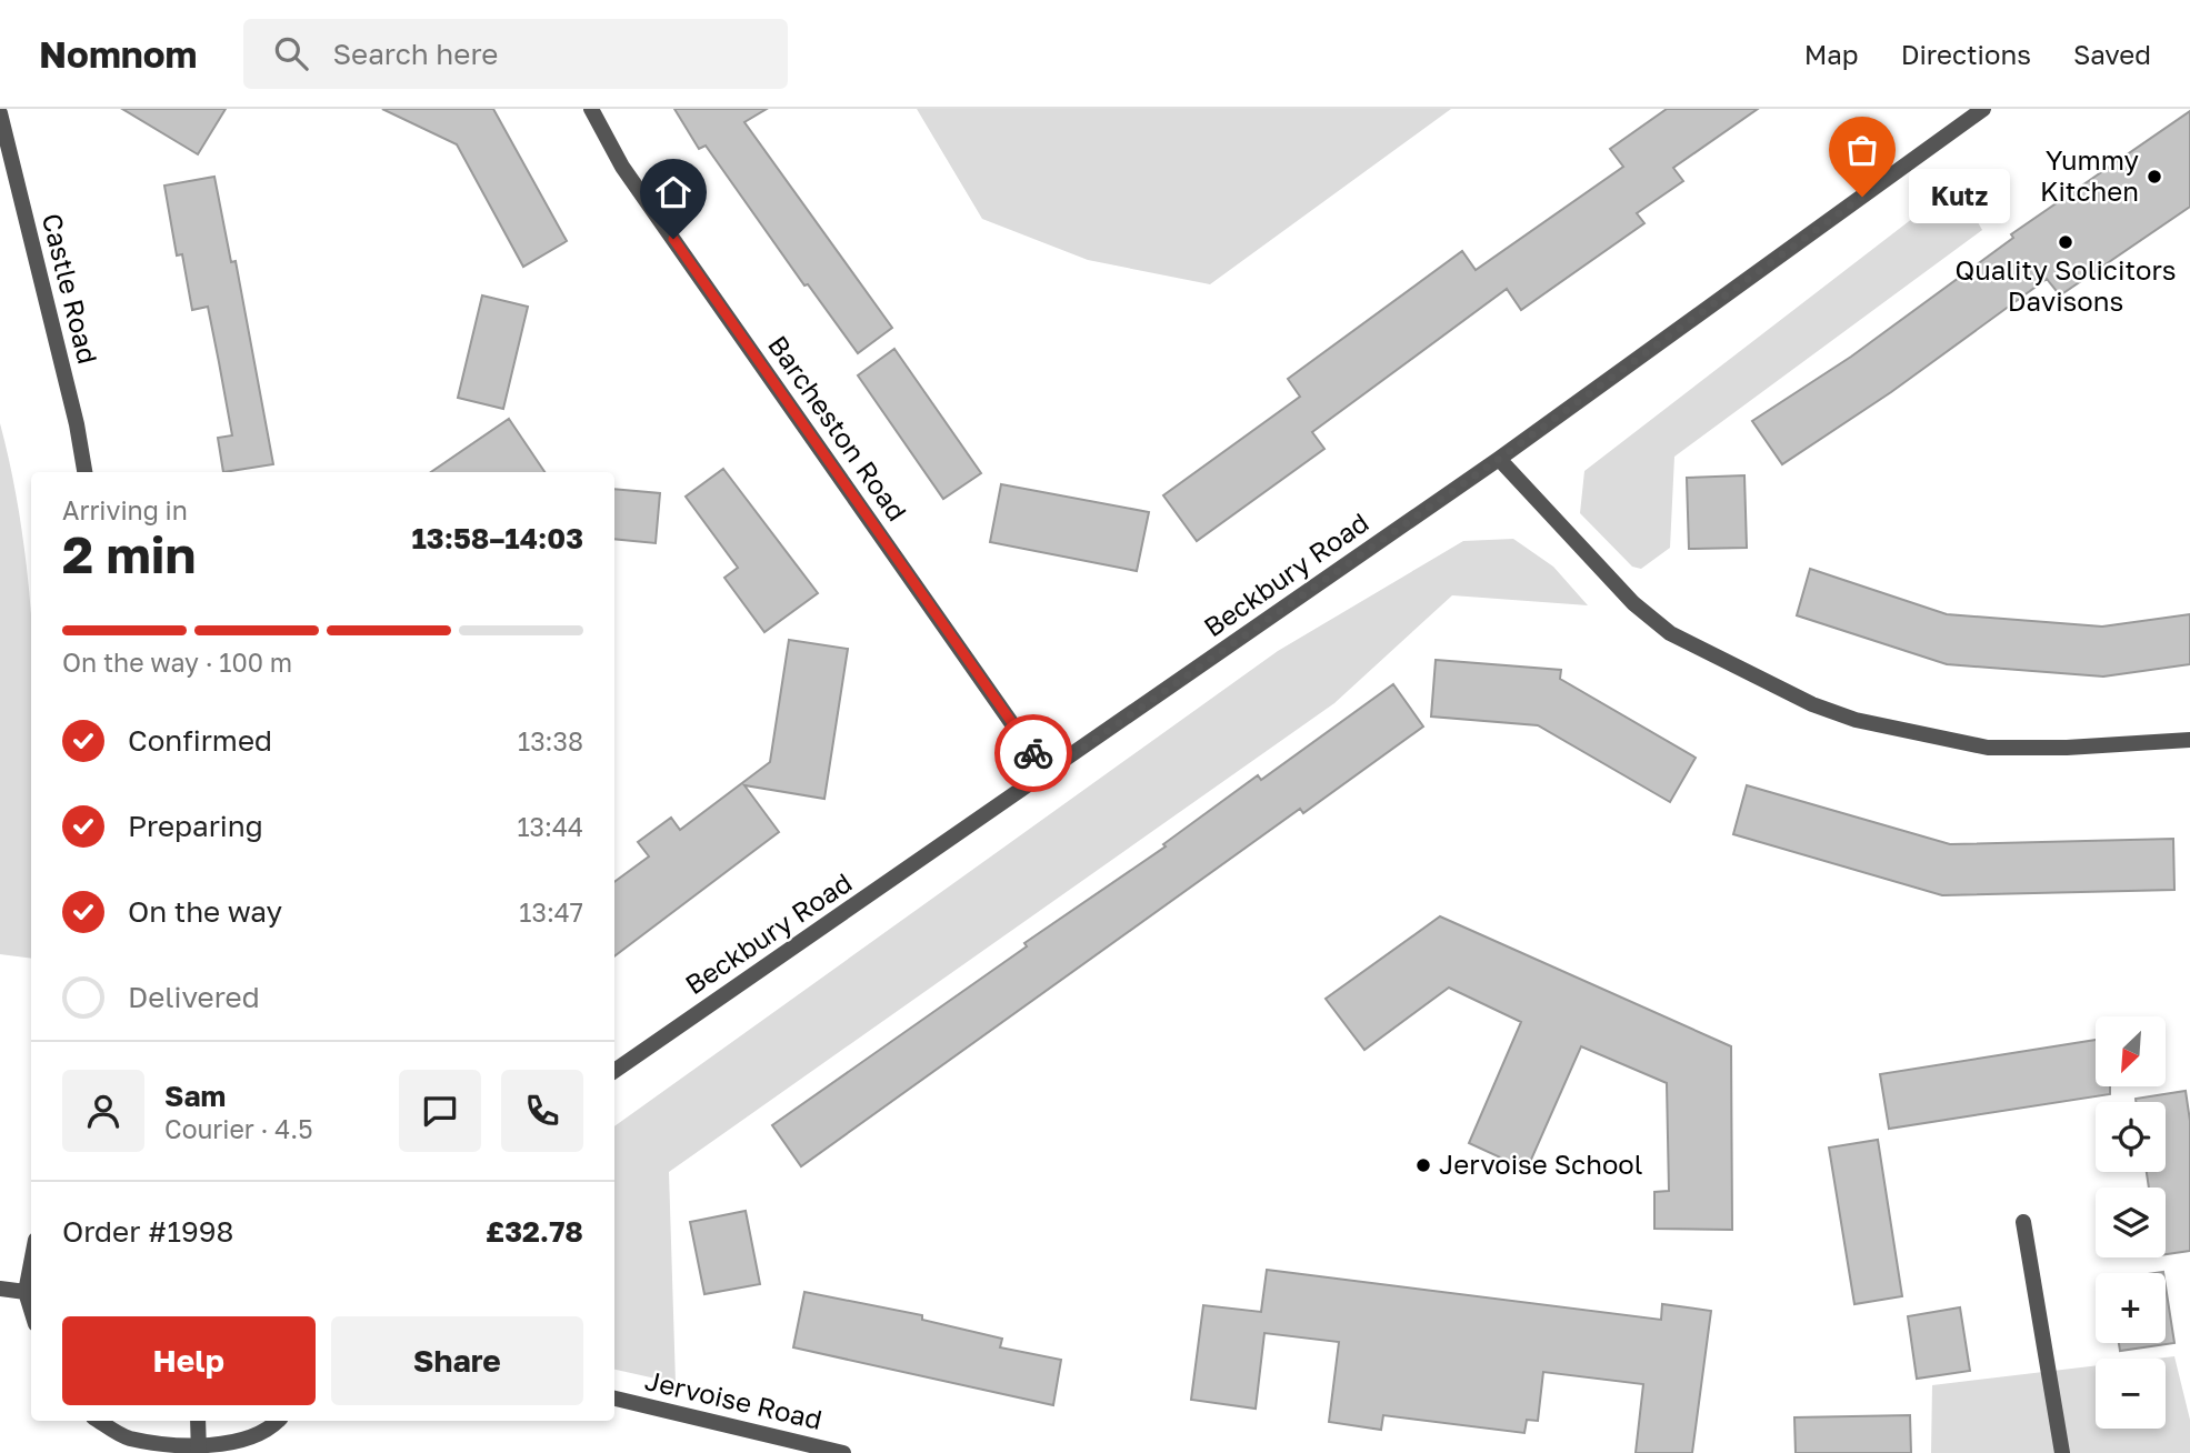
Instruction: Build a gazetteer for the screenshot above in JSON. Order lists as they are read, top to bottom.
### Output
{
  "streets": {
    "street": [
      "Castle Road",
      "Barcheston Road",
      "Beckbury Road",
      "Jervoise Road"
    ]
  },
  "crossings": [
    ["Barcheston Road", "Beckbury Road"]
  ],
  "places": [
    "Yummy Kitchen",
    "Kutz",
    "Quality Solicitors Davisons",
    "Jervoise School"
  ],
  "north": "bottom left",
  "page": {
    "header": "Nomnom",
    "search": "Search here",
    "nav": ["Map", "Directions", "Saved"],
    "bubble": "Kutz",
    "heading": ["2 min", "Arriving in", "13:58–14:03"],
    "panel": [
      "Sam",
      "Courier · 4.5",
      "Order #1998",
      "£32.78"
    ],
    "bar": "On the way · 100 m",
    "list": [
      ["Confirmed", "13:38"],
      ["Preparing", "13:44"],
      ["On the way", "13:47"],
      "Delivered"
    ],
    "map_buttons": ["+", "−"],
    "buttons": ["Help", "Share"]
  }
}
